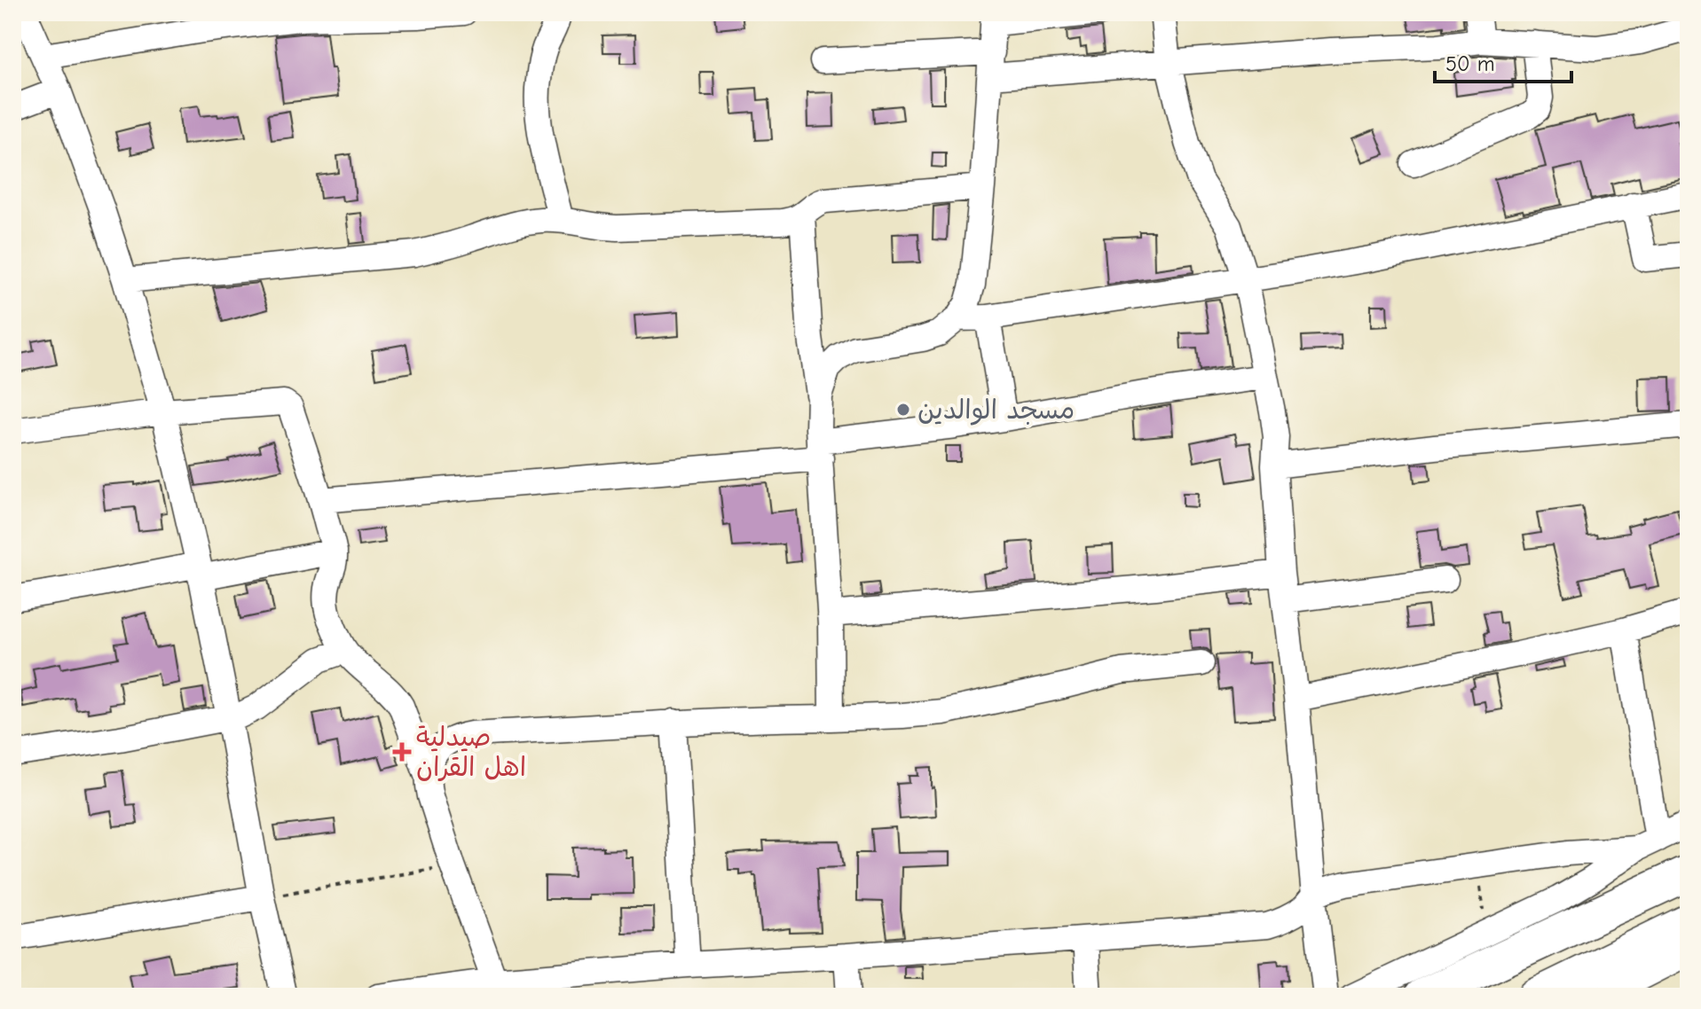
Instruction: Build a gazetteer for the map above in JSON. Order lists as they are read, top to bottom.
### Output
{
  "places": {
    "other": ["مسجد الوالدين"],
    "health": ["صيدلية اهل القران"]
  },
  "scale_bar": "50 m"
}
